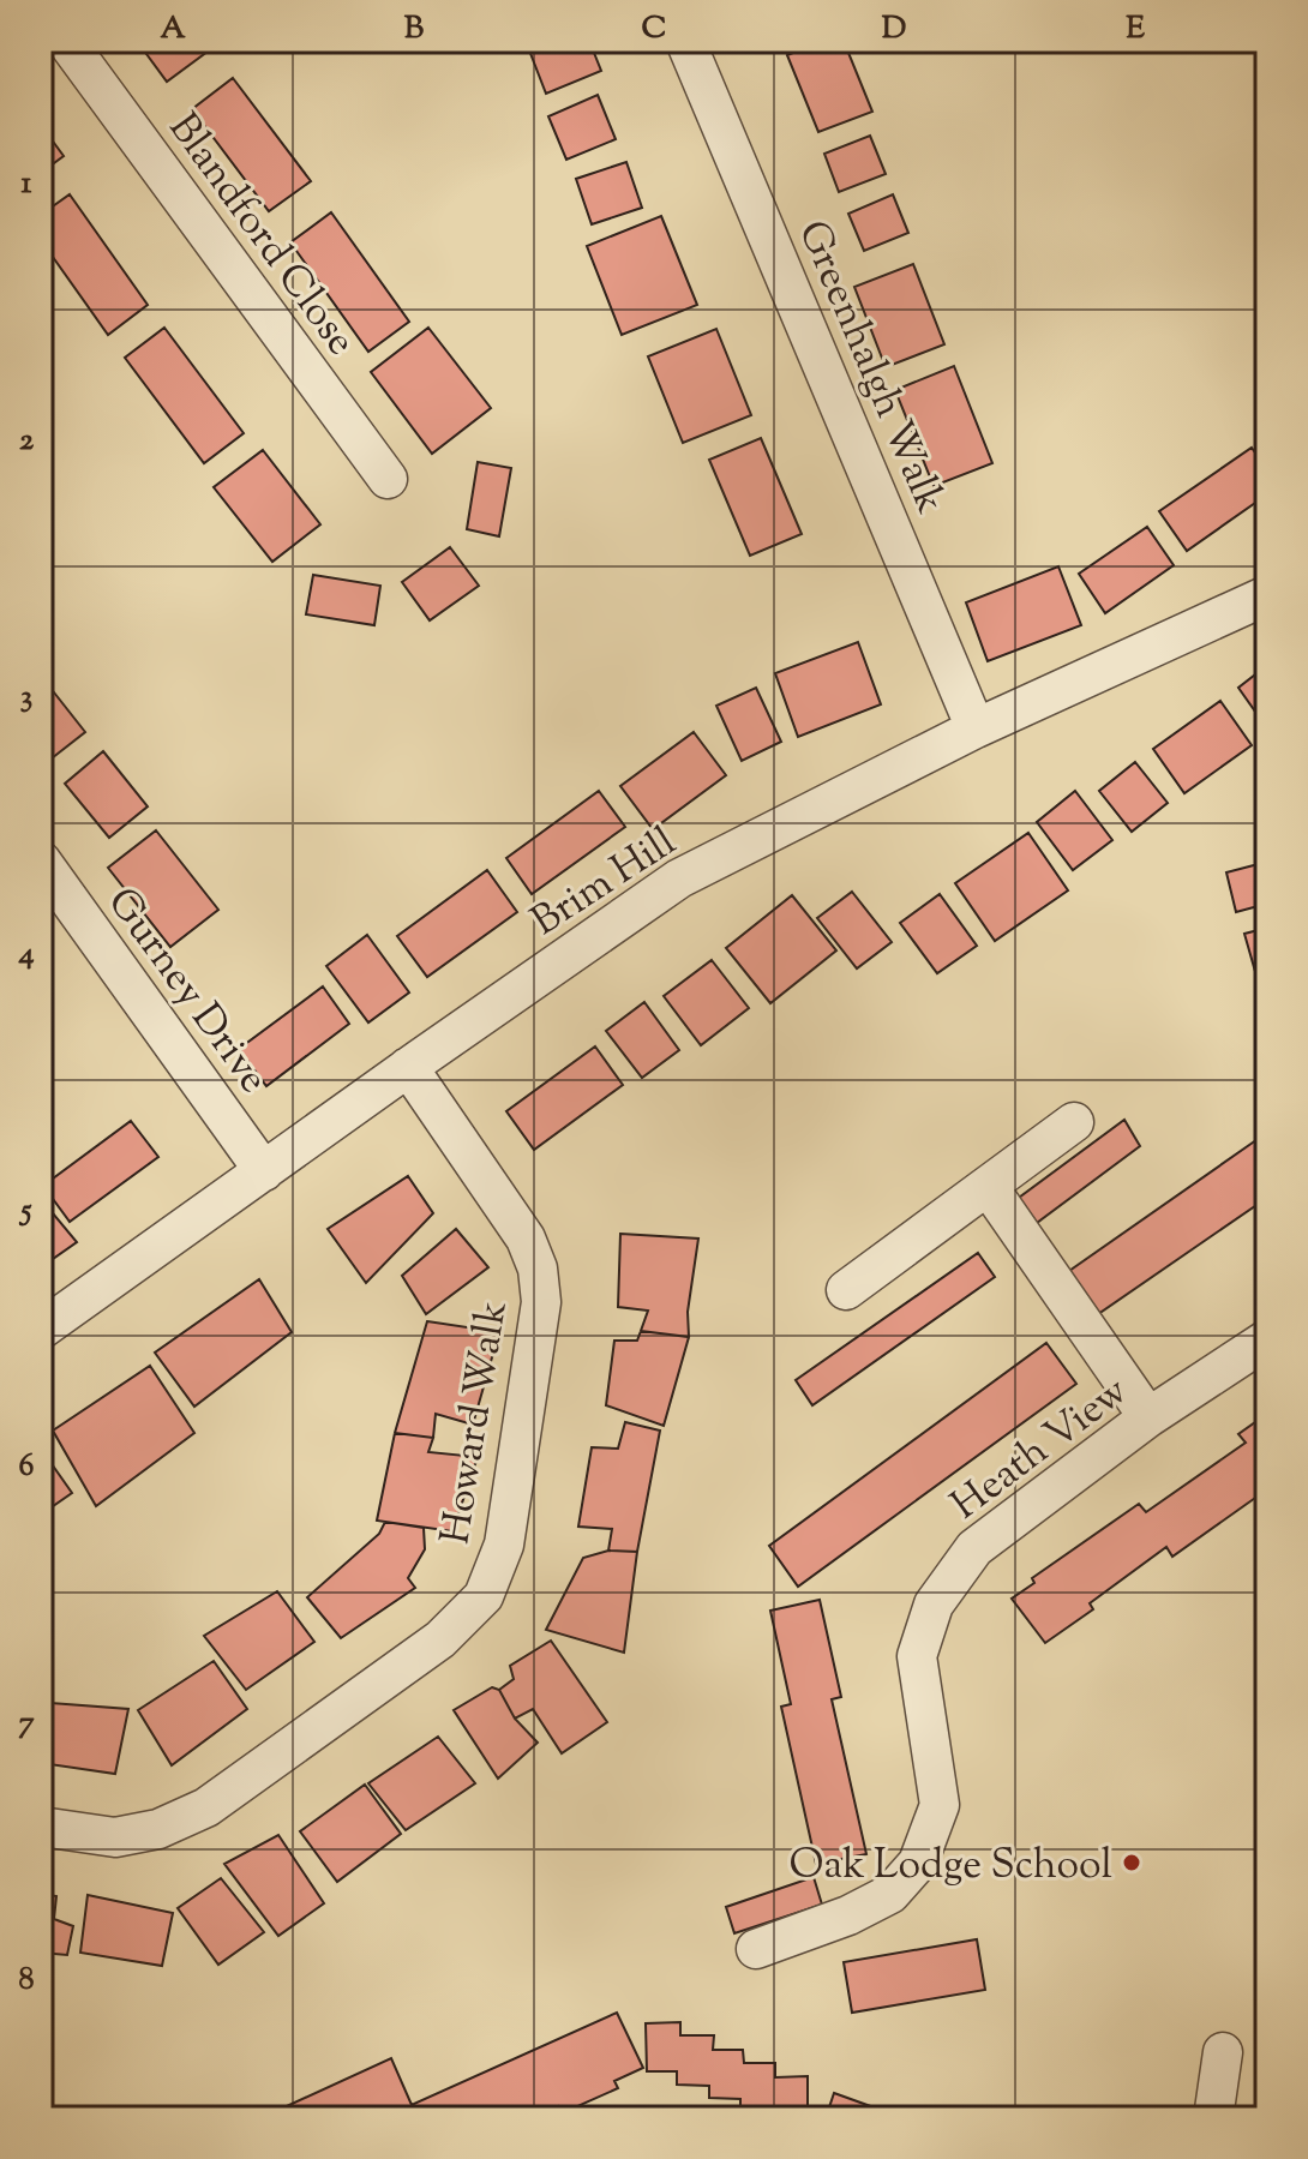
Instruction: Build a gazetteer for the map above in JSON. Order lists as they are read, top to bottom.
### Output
{
  "streets": {
    "street": [
      "Blandford Close",
      "Greenhalgh Walk",
      "Brim Hill",
      "Gurney Drive",
      "Howard Walk",
      "Heath View"
    ]
  },
  "crossings": [
    ["Greenhalgh Walk", "Brim Hill"],
    ["Brim Hill", "Gurney Drive"],
    ["Brim Hill", "Howard Walk"]
  ],
  "places": ["Oak Lodge School"],
  "grid": {
    "columns": [
      "A",
      "B",
      "C",
      "D",
      "E"
    ],
    "rows": [
      "1",
      "2",
      "3",
      "4",
      "5",
      "6",
      "7",
      "8"
    ]
  }
}
